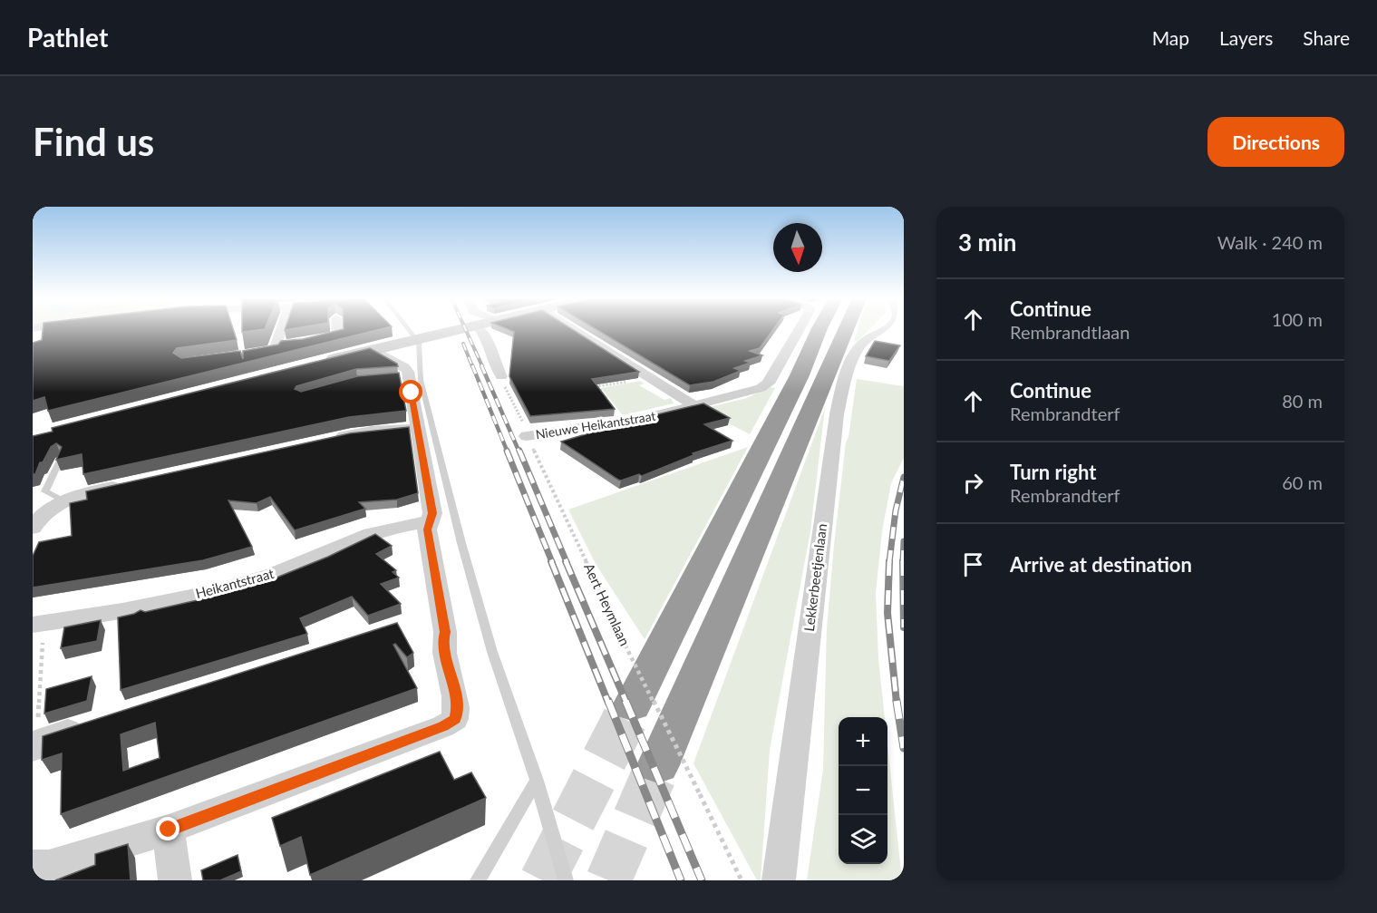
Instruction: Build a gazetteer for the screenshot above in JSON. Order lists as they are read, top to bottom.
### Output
{
  "streets": {
    "street": ["Nieuwe Heikantstraat", "Lekkerbeetjenlaan", "Heikantstraat"],
    "path": ["Aert Heymlaan"]
  },
  "crossings": [
    ["Nieuwe Heikantstraat", "Aert Heymlaan"]
  ],
  "north": "bottom",
  "page": {
    "header": "Pathlet",
    "nav": ["Map", "Layers", "Share"],
    "buttons": "Directions",
    "title": "Find us",
    "heading": ["3 min", "Walk · 240 m"],
    "list": [
      ["Continue", "Rembrandtlaan", "100 m"],
      ["Continue", "Rembrandterf", "80 m"],
      ["Turn right", "Rembrandterf", "60 m"],
      "Arrive at destination"
    ],
    "map_buttons": ["+", "−"]
  }
}
